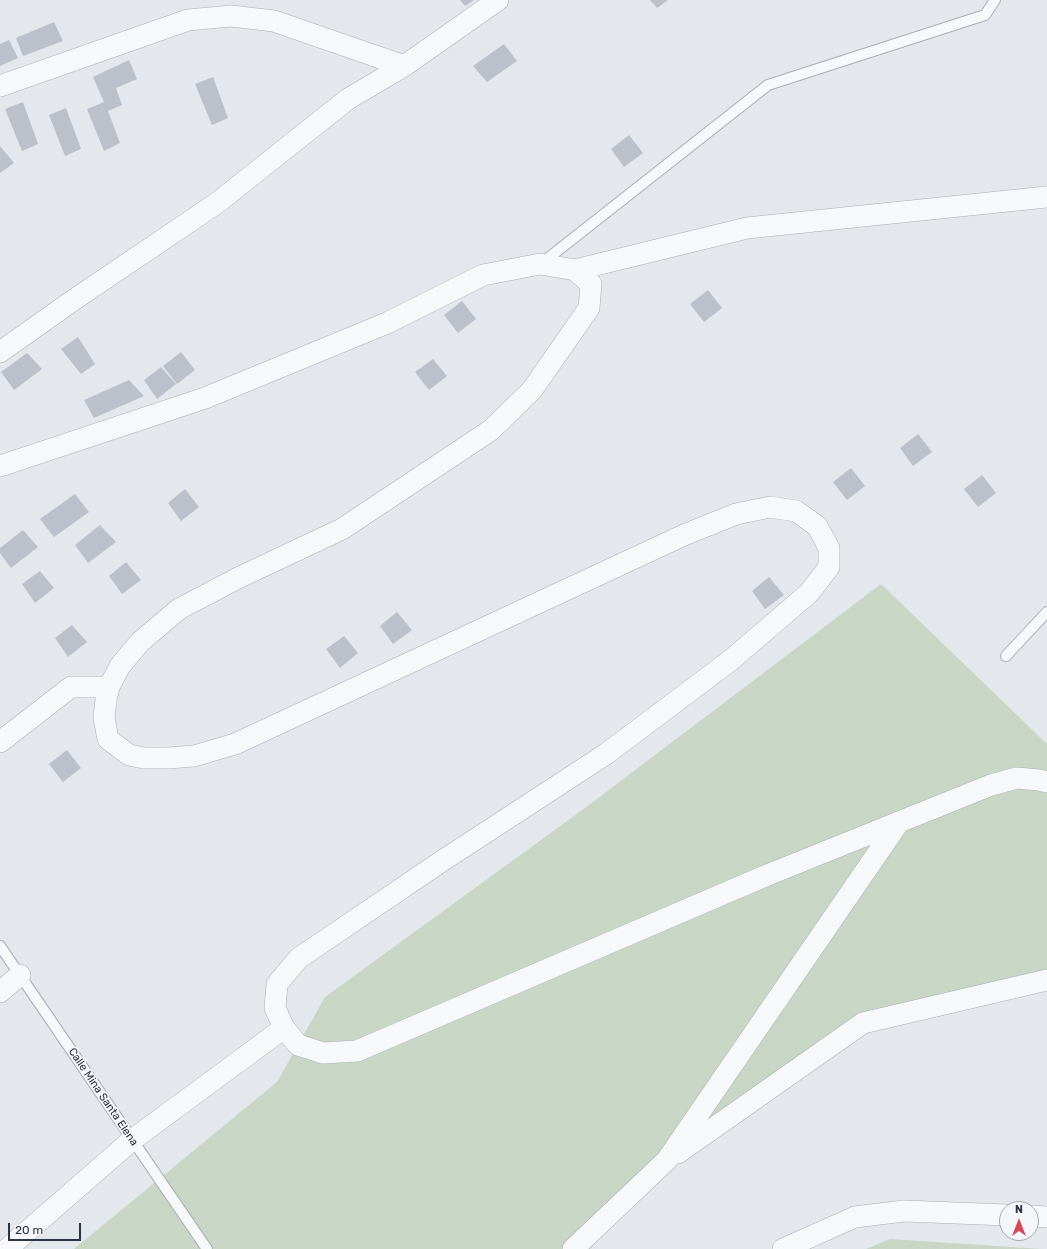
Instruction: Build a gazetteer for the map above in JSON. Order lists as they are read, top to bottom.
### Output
{
  "streets": {
    "lane": ["Calle Mina Santa Elena"]
  },
  "scale_bar": "20 m",
  "north": "top"
}
